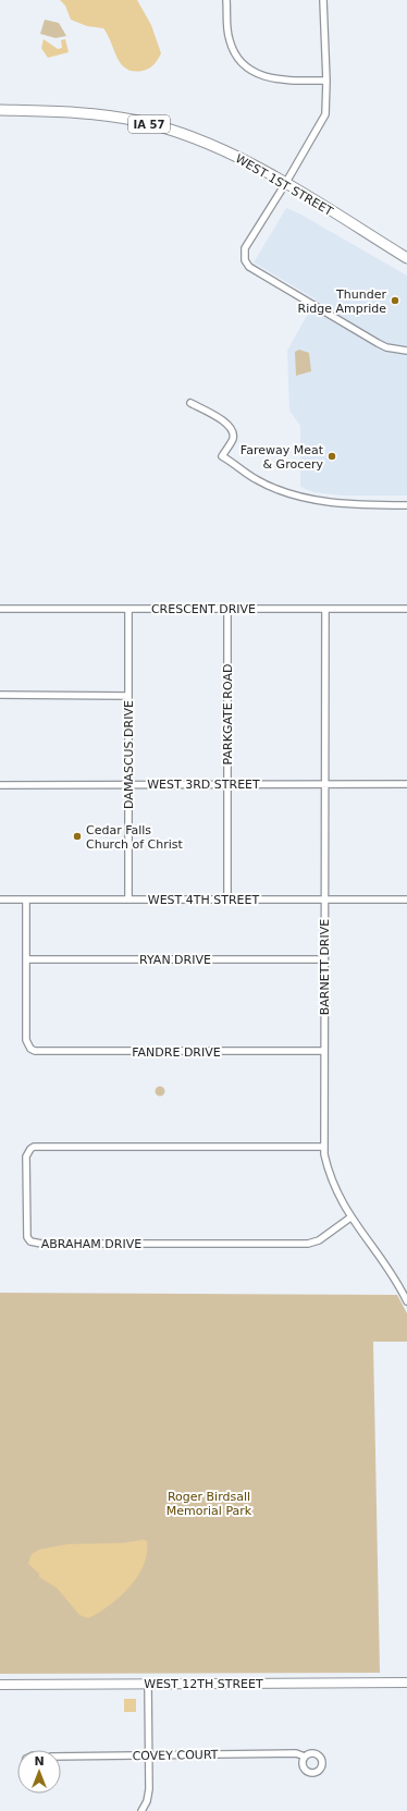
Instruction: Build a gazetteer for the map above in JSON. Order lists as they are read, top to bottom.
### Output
{
  "streets": {
    "main road": ["IA 57", "WEST 1ST STREET", "WEST 12TH STREET"],
    "street": [
      "CRESCENT DRIVE",
      "PARKGATE ROAD",
      "DAMASCUS DRIVE",
      "WEST 3RD STREET",
      "WEST 4TH STREET",
      "RYAN DRIVE",
      "BARNETT DRIVE",
      "FANDRE DRIVE",
      "ABRAHAM DRIVE",
      "COVEY COURT"
    ]
  },
  "crossings": [
    ["CRESCENT DRIVE", "PARKGATE ROAD"],
    ["CRESCENT DRIVE", "DAMASCUS DRIVE"],
    ["CRESCENT DRIVE", "BARNETT DRIVE"],
    ["PARKGATE ROAD", "WEST 3RD STREET"],
    ["PARKGATE ROAD", "WEST 4TH STREET"],
    ["DAMASCUS DRIVE", "WEST 3RD STREET"],
    ["DAMASCUS DRIVE", "WEST 4TH STREET"],
    ["WEST 3RD STREET", "BARNETT DRIVE"],
    ["WEST 4TH STREET", "BARNETT DRIVE"],
    ["RYAN DRIVE", "BARNETT DRIVE"],
    ["RYAN DRIVE", "FANDRE DRIVE"],
    ["BARNETT DRIVE", "FANDRE DRIVE"],
    ["BARNETT DRIVE", "ABRAHAM DRIVE"]
  ],
  "parks": ["Roger Birdsall Memorial Park"],
  "places": ["Thunder Ridge Ampride", "Fareway Meat & Grocery", "Cedar Falls Church of Christ"],
  "north": "top"
}
